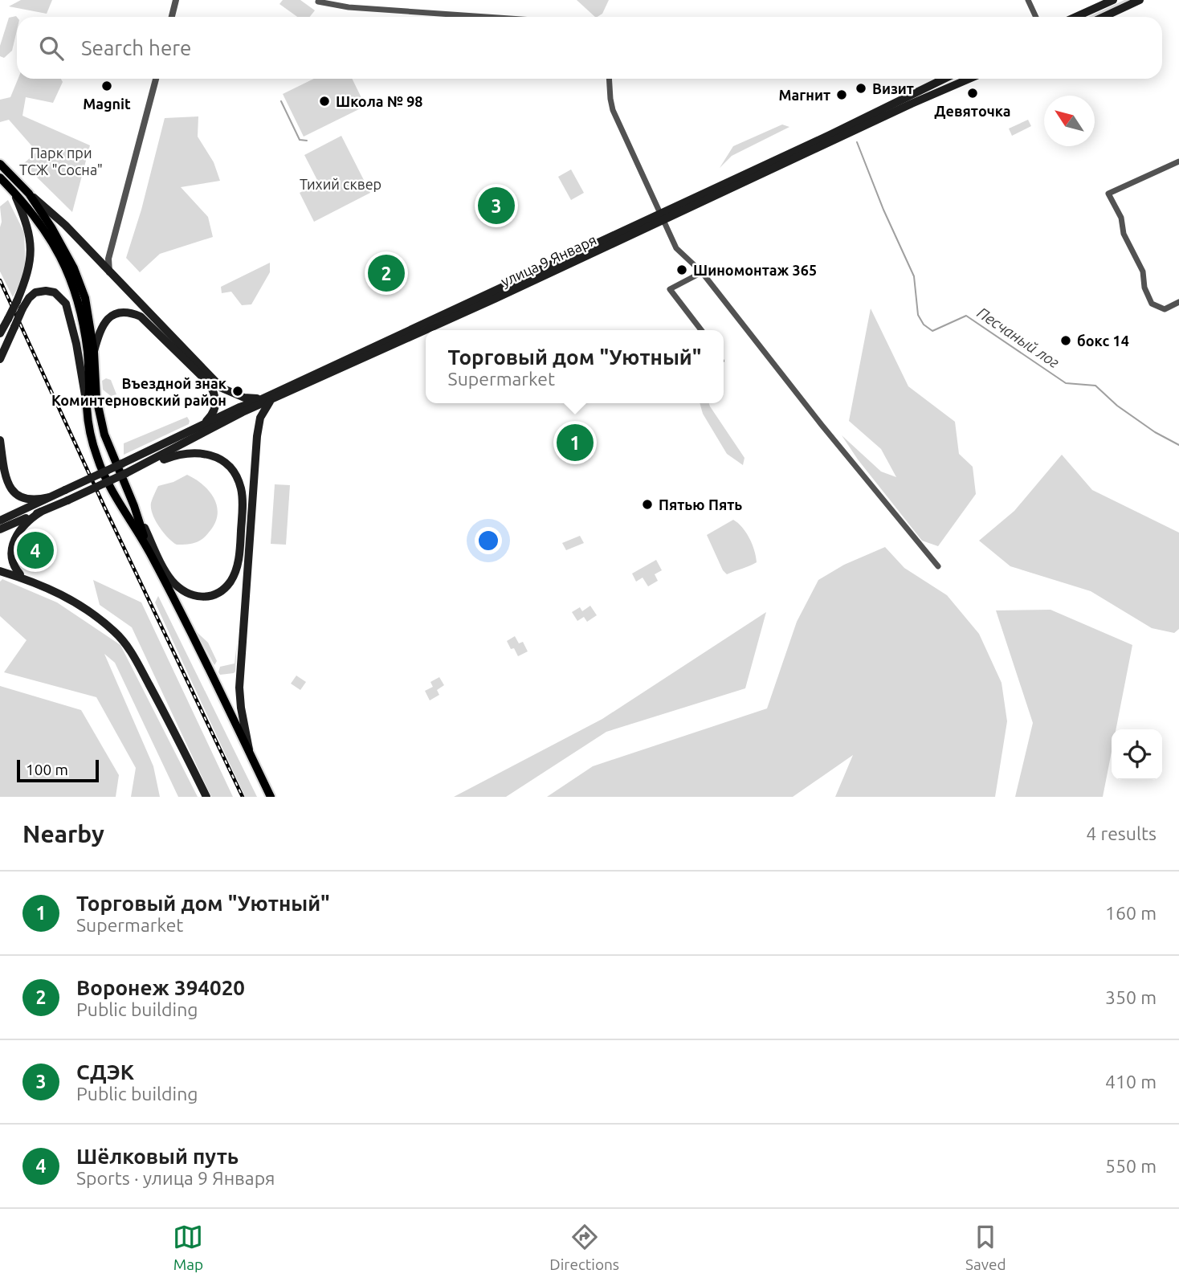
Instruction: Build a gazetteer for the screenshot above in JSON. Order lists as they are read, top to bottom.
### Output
{
  "streets": {
    "main road": ["улица 9 Января"]
  },
  "water": ["Песчаный лог"],
  "parks": ["Парк при ТСЖ \"Сосна\"", "Тихий сквер"],
  "places": [
    "Magnit",
    "Визит",
    "Девяточка",
    "Магнит",
    "Школа № 98",
    "Шиномонтаж 365",
    "бокс 14",
    "Въездной знак Коминтерновский район",
    "Пятью Пять"
  ],
  "scale_bar": "100 m",
  "north": "top left",
  "page": {
    "search": "Search here",
    "pins": [
      "3",
      "2",
      "1",
      "4"
    ],
    "popup": ["Торговый дом \"Уютный\"", "Supermarket"],
    "scale": "100 m",
    "heading": ["Nearby", "4 results"],
    "list": [
      {
        "mark": "1",
        "name": "Торговый дом \"Уютный\"",
        "note": "Supermarket",
        "value": "160 m"
      },
      {
        "mark": "2",
        "name": "Воронеж 394020",
        "note": "Public building",
        "value": "350 m"
      },
      {
        "mark": "3",
        "name": "СДЭК",
        "note": "Public building",
        "value": "410 m"
      },
      {
        "mark": "4",
        "name": "Шёлковый путь",
        "note": "Sports · улица 9 Января",
        "value": "550 m"
      }
    ],
    "nav": ["Map", "Directions", "Saved"]
  }
}
